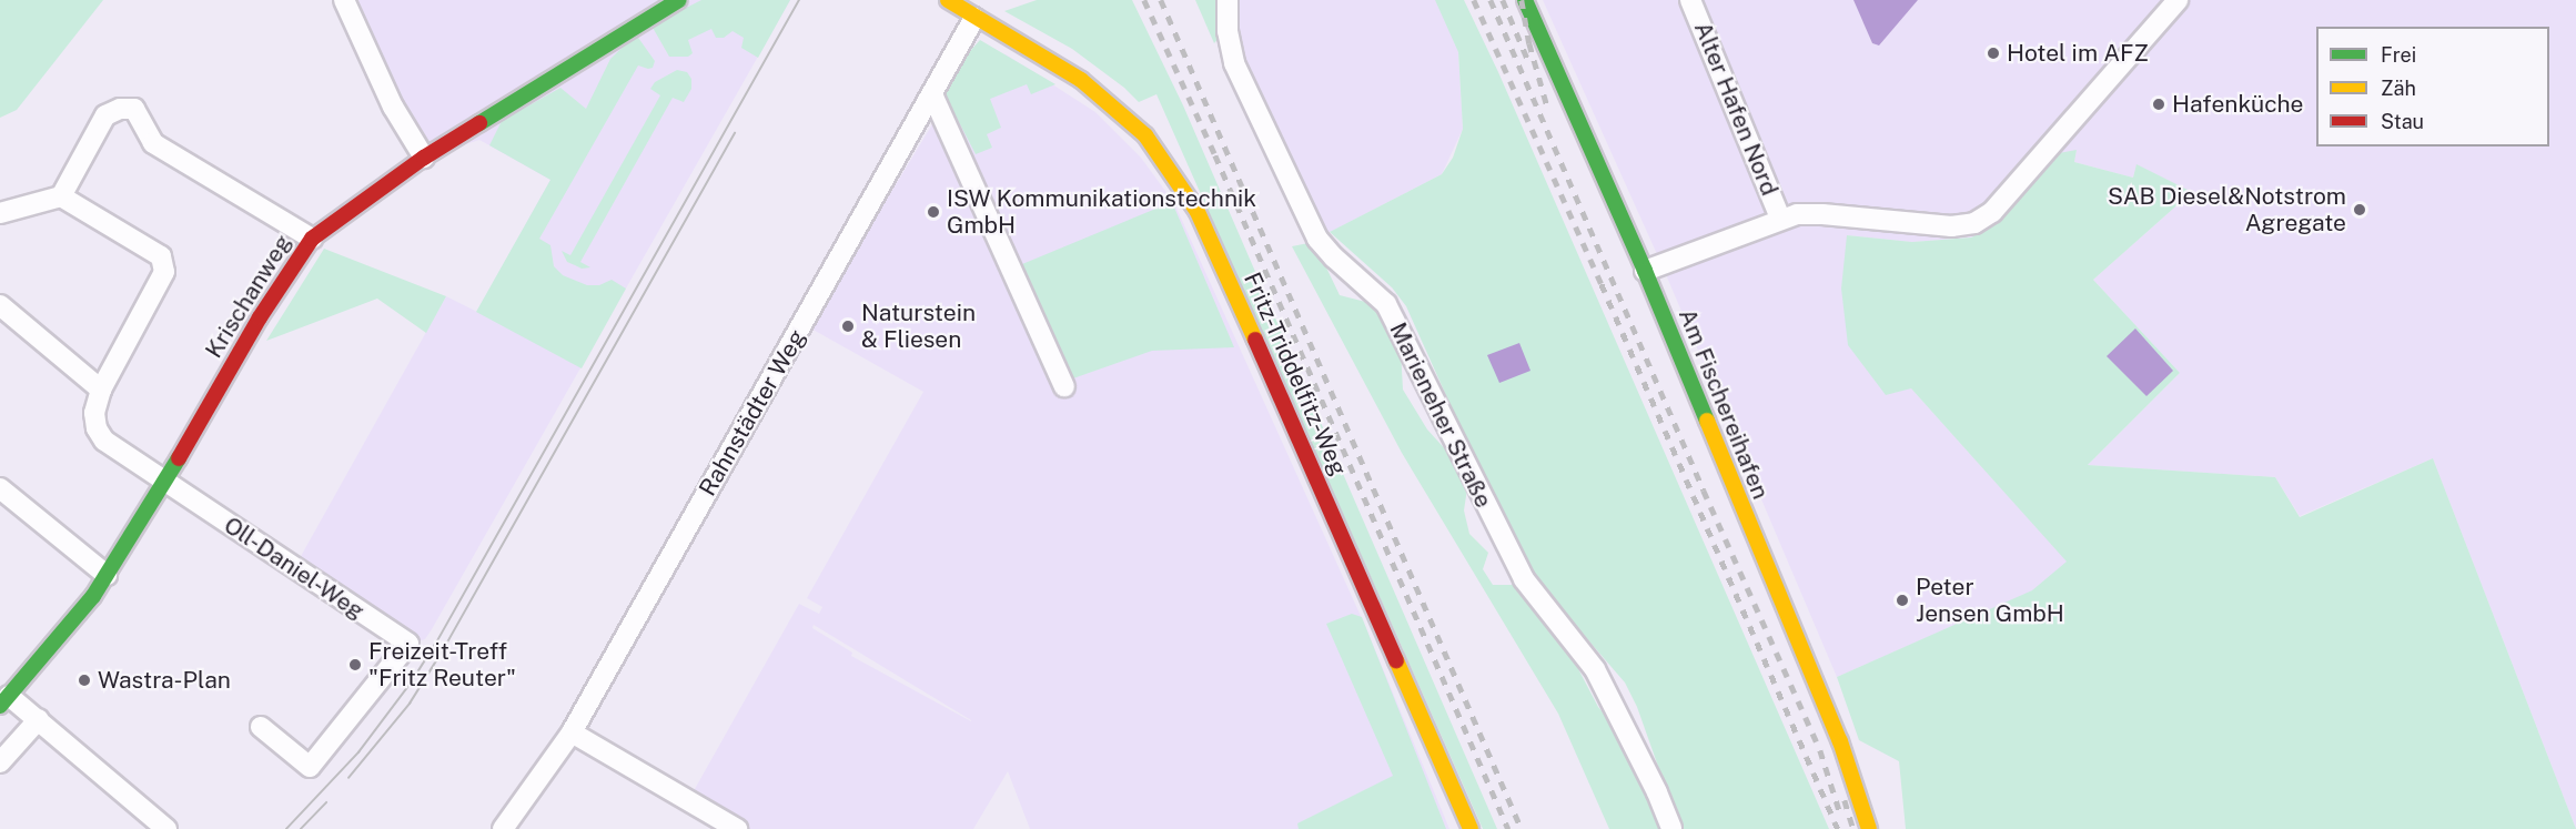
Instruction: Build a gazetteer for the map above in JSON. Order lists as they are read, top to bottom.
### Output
{
  "streets": {
    "street": [
      "Alter Hafen Nord",
      "Krischanweg",
      "Fritz-Triddelfitz-Weg",
      "Am Fischereihafen",
      "Rahnstädter Weg",
      "Marieneher Straße",
      "Oll-Daniel-Weg"
    ]
  },
  "crossings": [
    ["Krischanweg", "Oll-Daniel-Weg"],
    ["Fritz-Triddelfitz-Weg", "Rahnstädter Weg"]
  ],
  "places": [
    "Hotel im AFZ",
    "Hafenküche",
    "SAB Diesel&Notstrom Agregate",
    "ISW Kommunikationstechnik GmbH",
    "Naturstein & Fliesen",
    "Peter Jensen GmbH",
    "Freizeit-Treff \"Fritz Reuter\"",
    "Wastra-Plan"
  ],
  "legend": ["Frei", "Zäh", "Stau"]
}
